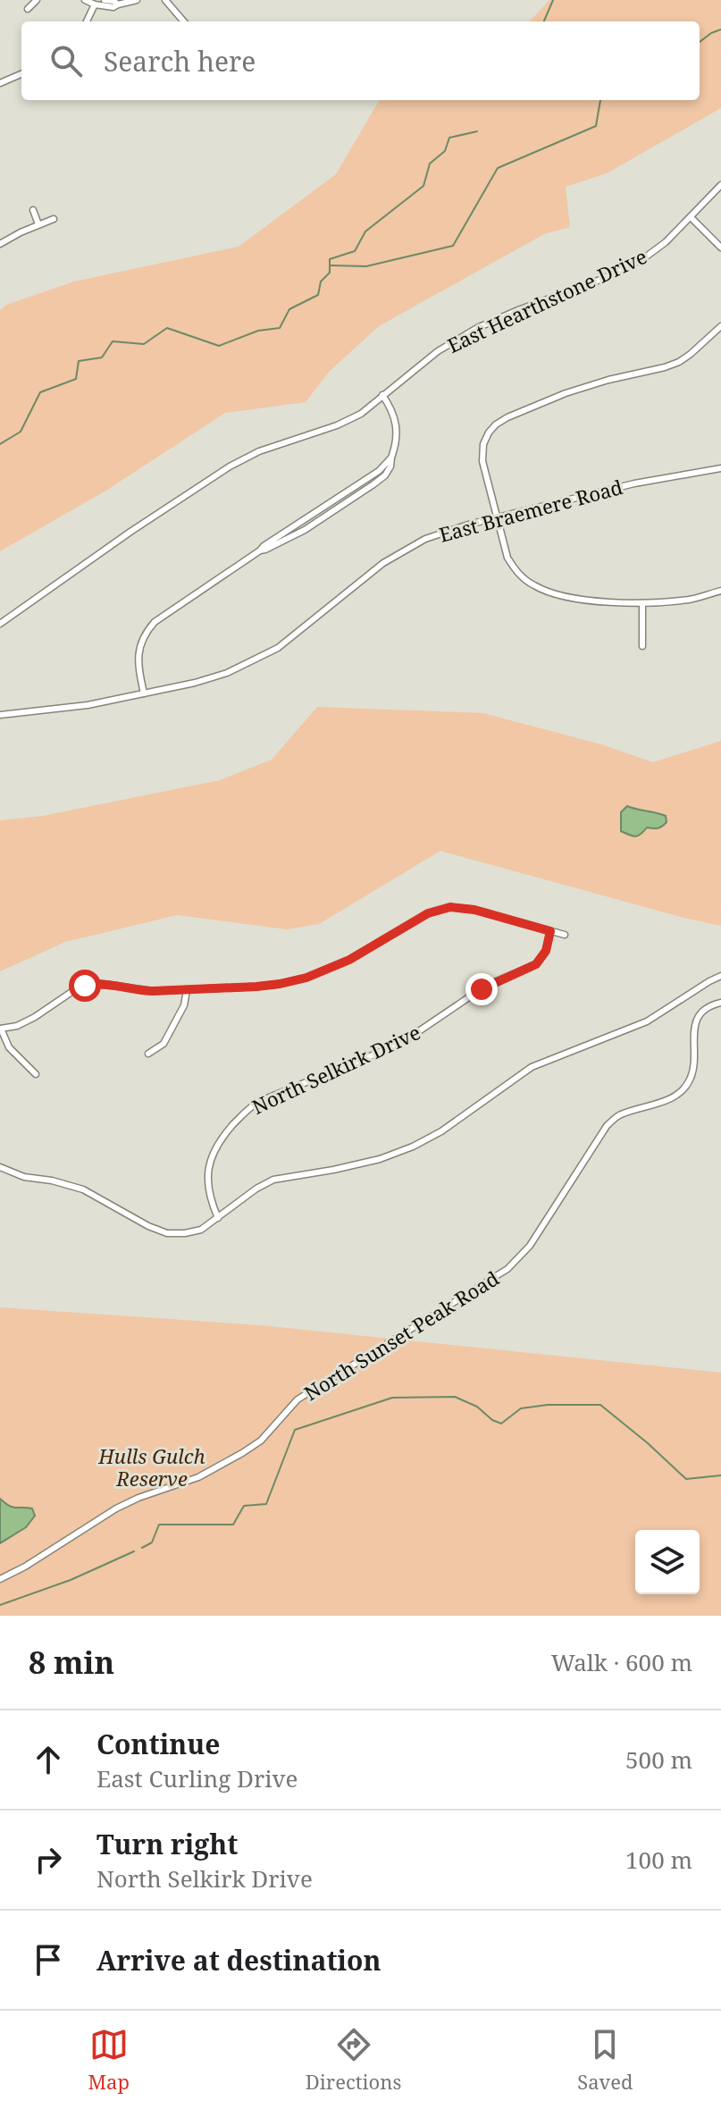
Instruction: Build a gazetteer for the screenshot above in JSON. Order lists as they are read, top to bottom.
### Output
{
  "streets": {
    "street": [
      "East Hearthstone Drive",
      "East Braemere Road",
      "North Selkirk Drive",
      "North Sunset Peak Road"
    ]
  },
  "parks": ["Hulls Gulch Reserve"],
  "page": {
    "search": "Search here",
    "heading": ["8 min", "Walk · 600 m"],
    "list": [
      ["Continue", "East Curling Drive", "500 m"],
      ["Turn right", "North Selkirk Drive", "100 m"],
      "Arrive at destination"
    ],
    "nav": ["Map", "Directions", "Saved"]
  }
}
